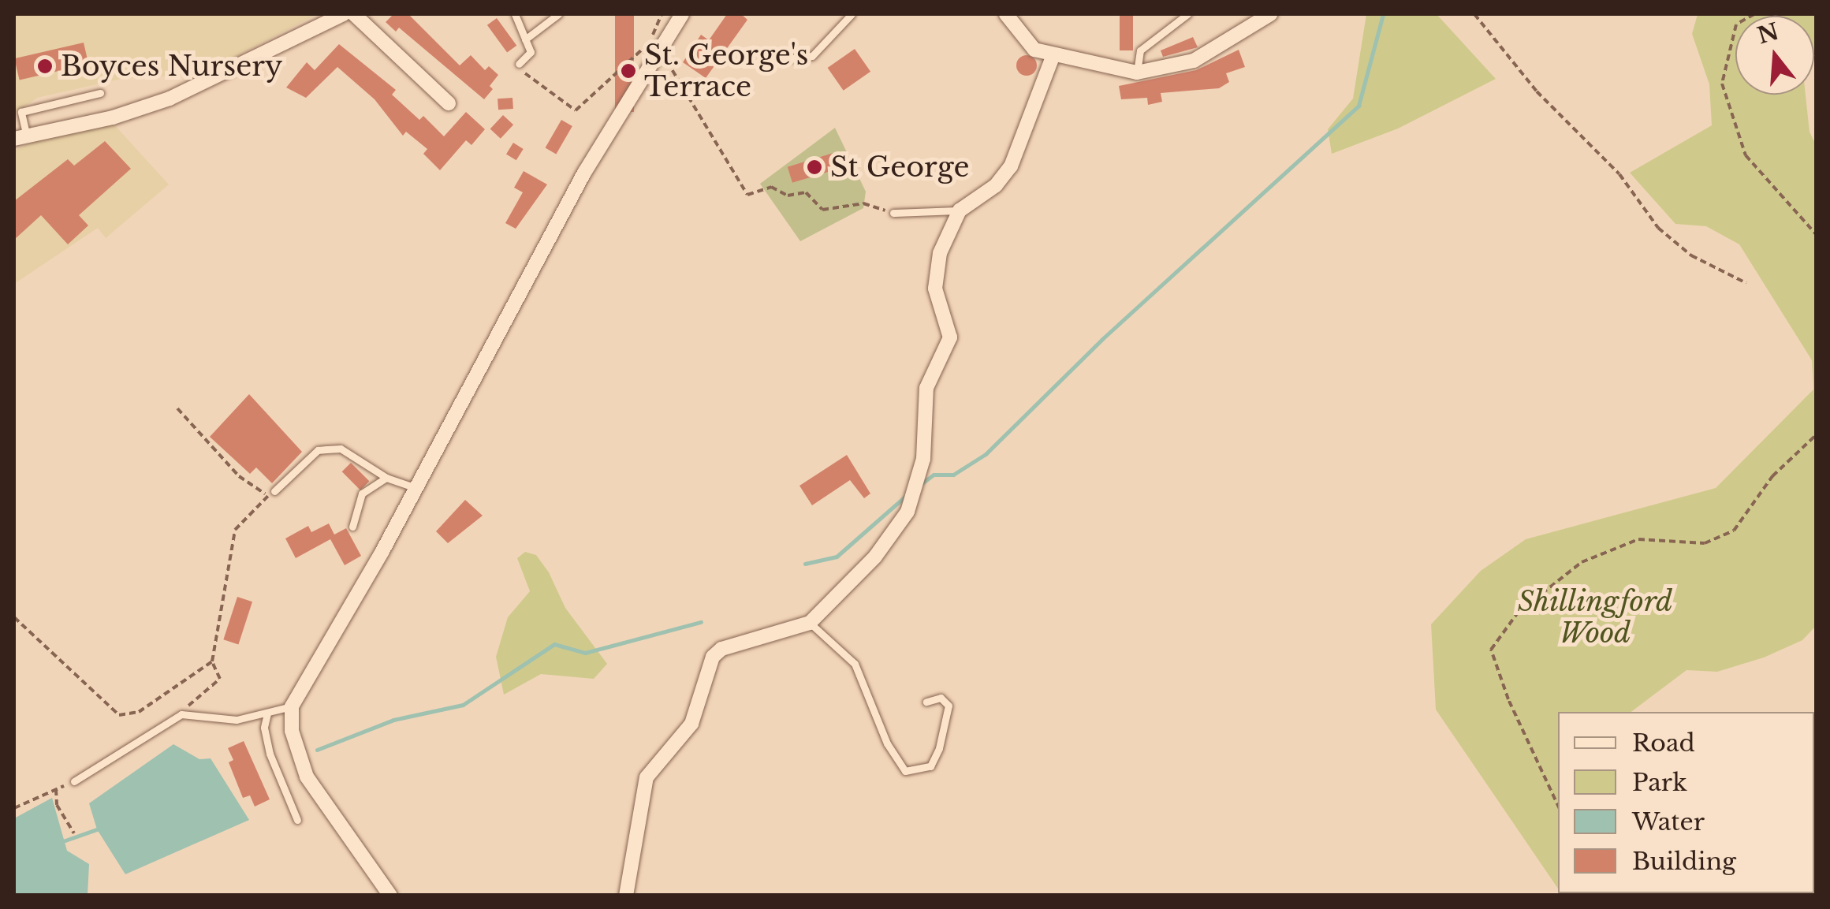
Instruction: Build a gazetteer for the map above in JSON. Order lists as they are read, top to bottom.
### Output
{
  "parks": ["Shillingford Wood"],
  "places": ["Boyces Nursery", "St. George's Terrace", "St George"],
  "legend": [
    "Road",
    "Park",
    "Water",
    "Building"
  ],
  "north": "top"
}
